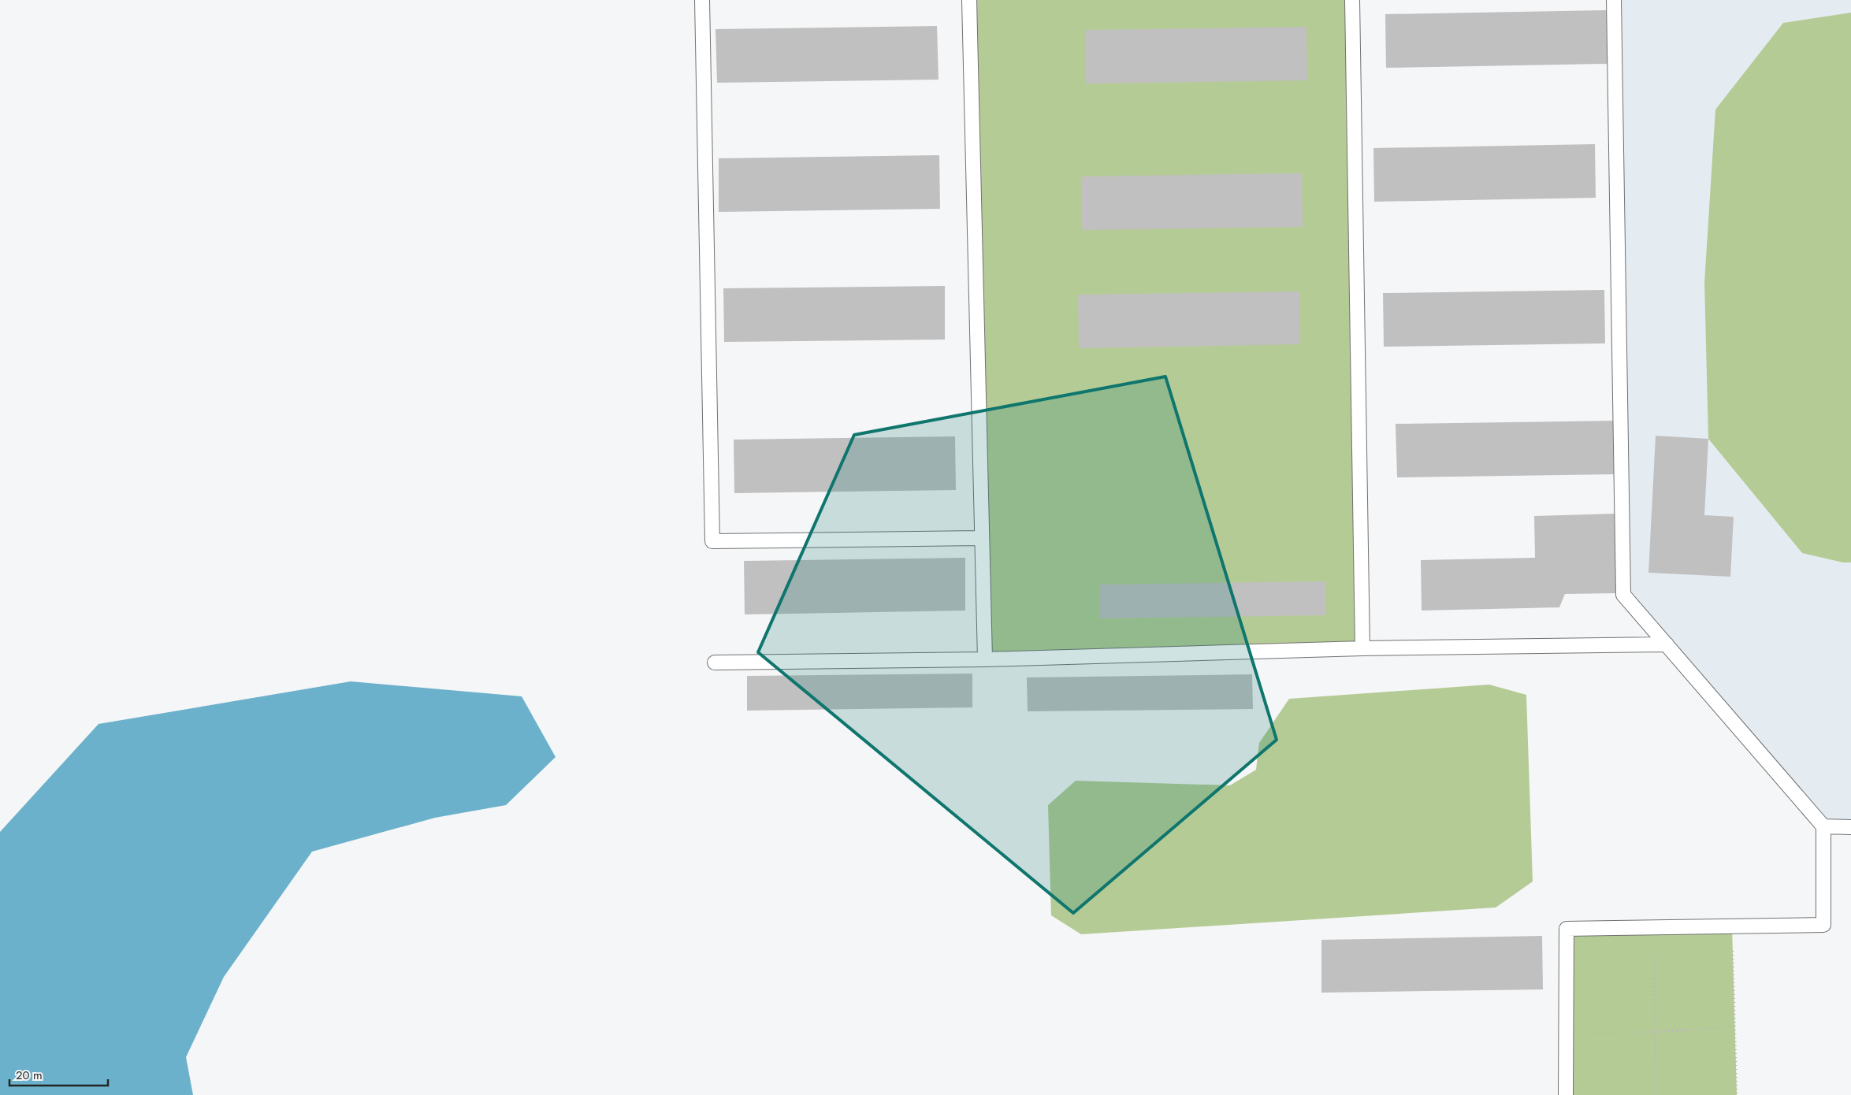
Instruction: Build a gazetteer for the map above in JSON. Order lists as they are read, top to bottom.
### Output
{
  "scale_bar": "20 m"
}
